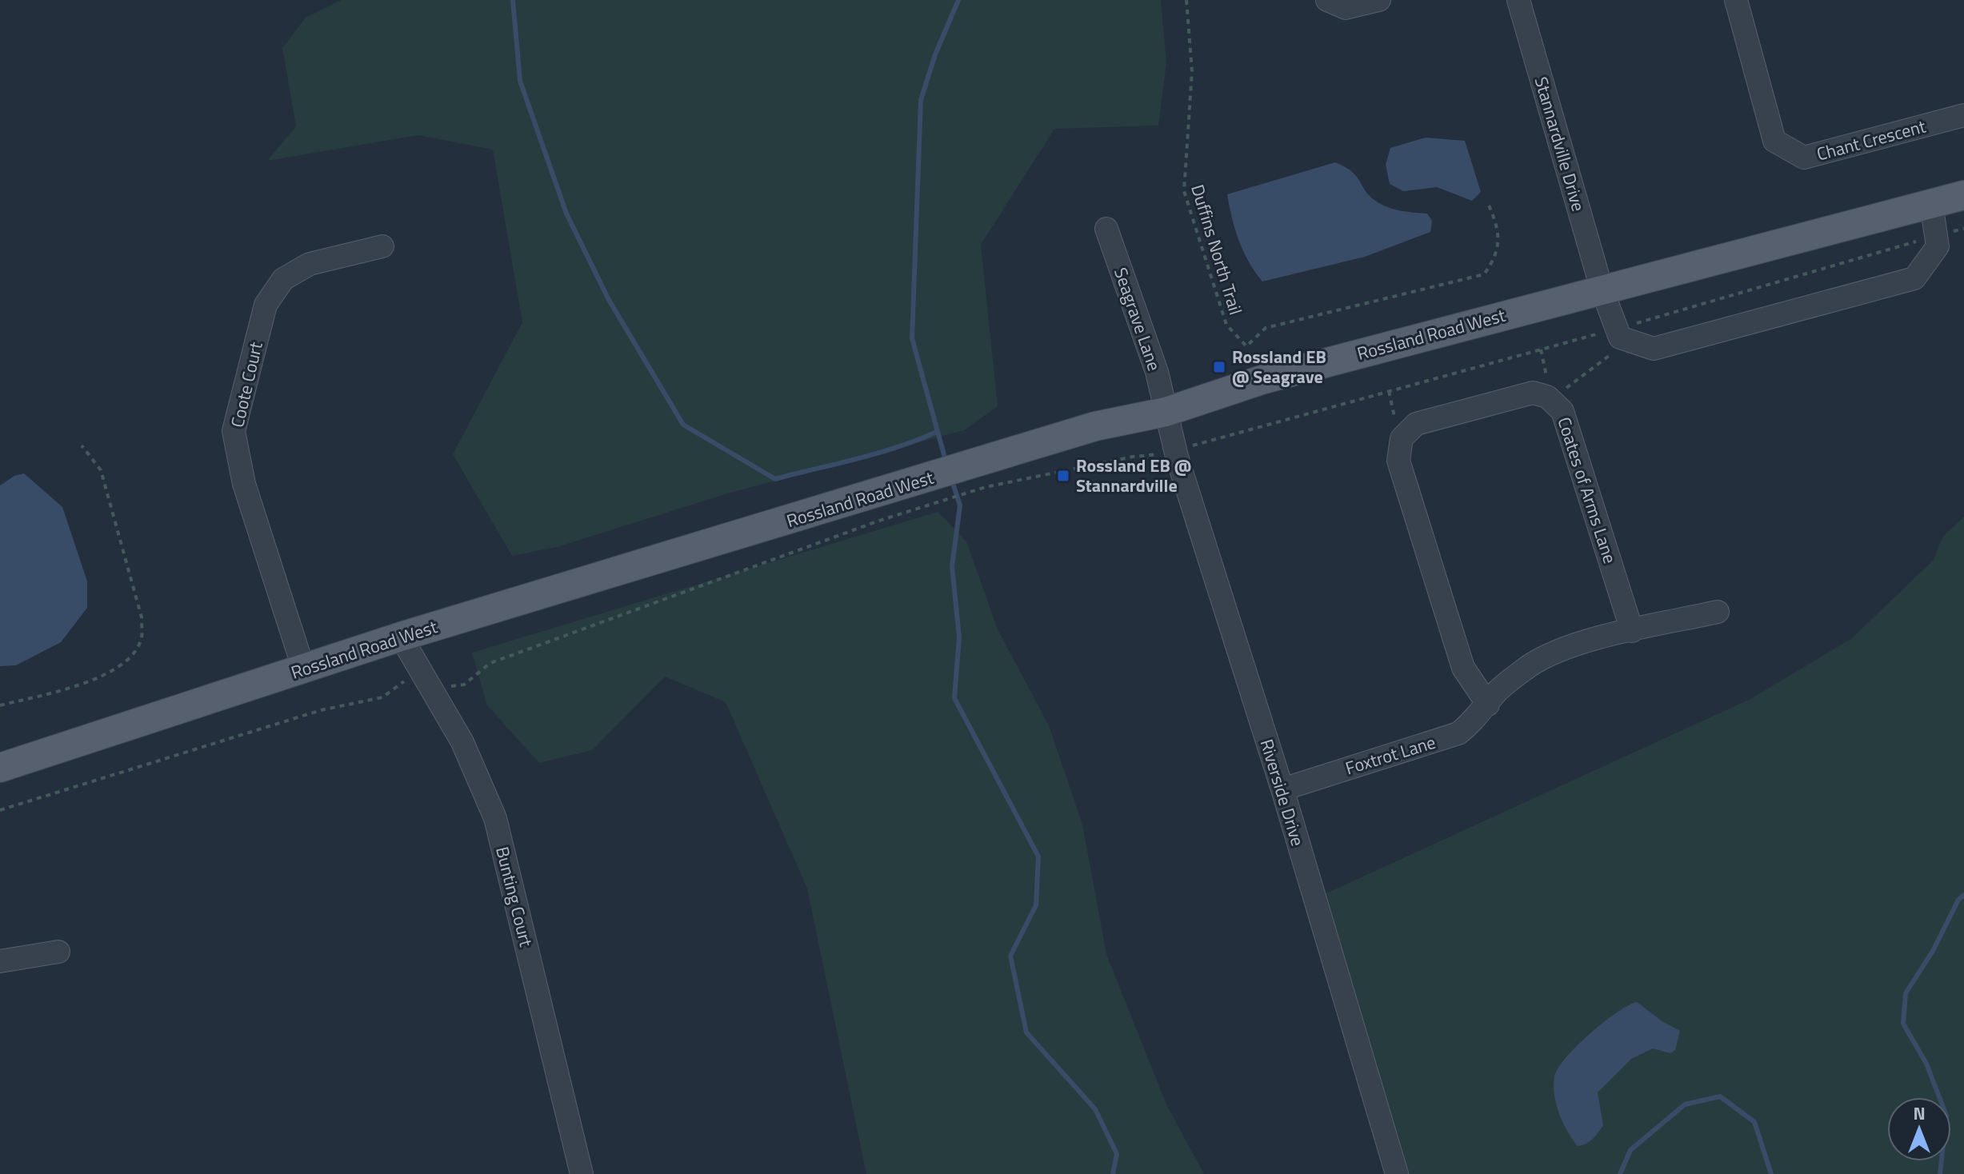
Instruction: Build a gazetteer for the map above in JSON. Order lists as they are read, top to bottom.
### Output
{
  "streets": {
    "main road": ["Rossland Road West"],
    "street": [
      "Chant Crescent",
      "Stannardville Drive",
      "Seagrave Lane",
      "Coote Court",
      "Coates of Arms Lane",
      "Foxtrot Lane",
      "Riverside Drive",
      "Bunting Court"
    ],
    "path": ["Duffins North Trail"]
  },
  "crossings": [
    ["Stannardville Drive", "Rossland Road West"],
    ["Seagrave Lane", "Rossland Road West"],
    ["Seagrave Lane", "Riverside Drive"],
    ["Rossland Road West", "Coote Court"],
    ["Rossland Road West", "Riverside Drive"],
    ["Rossland Road West", "Bunting Court"],
    ["Coates of Arms Lane", "Foxtrot Lane"],
    ["Foxtrot Lane", "Riverside Drive"]
  ],
  "places": {
    "transit": ["Rossland EB @ Seagrave", "Rossland EB @ Stannardville"]
  },
  "north": "top"
}
